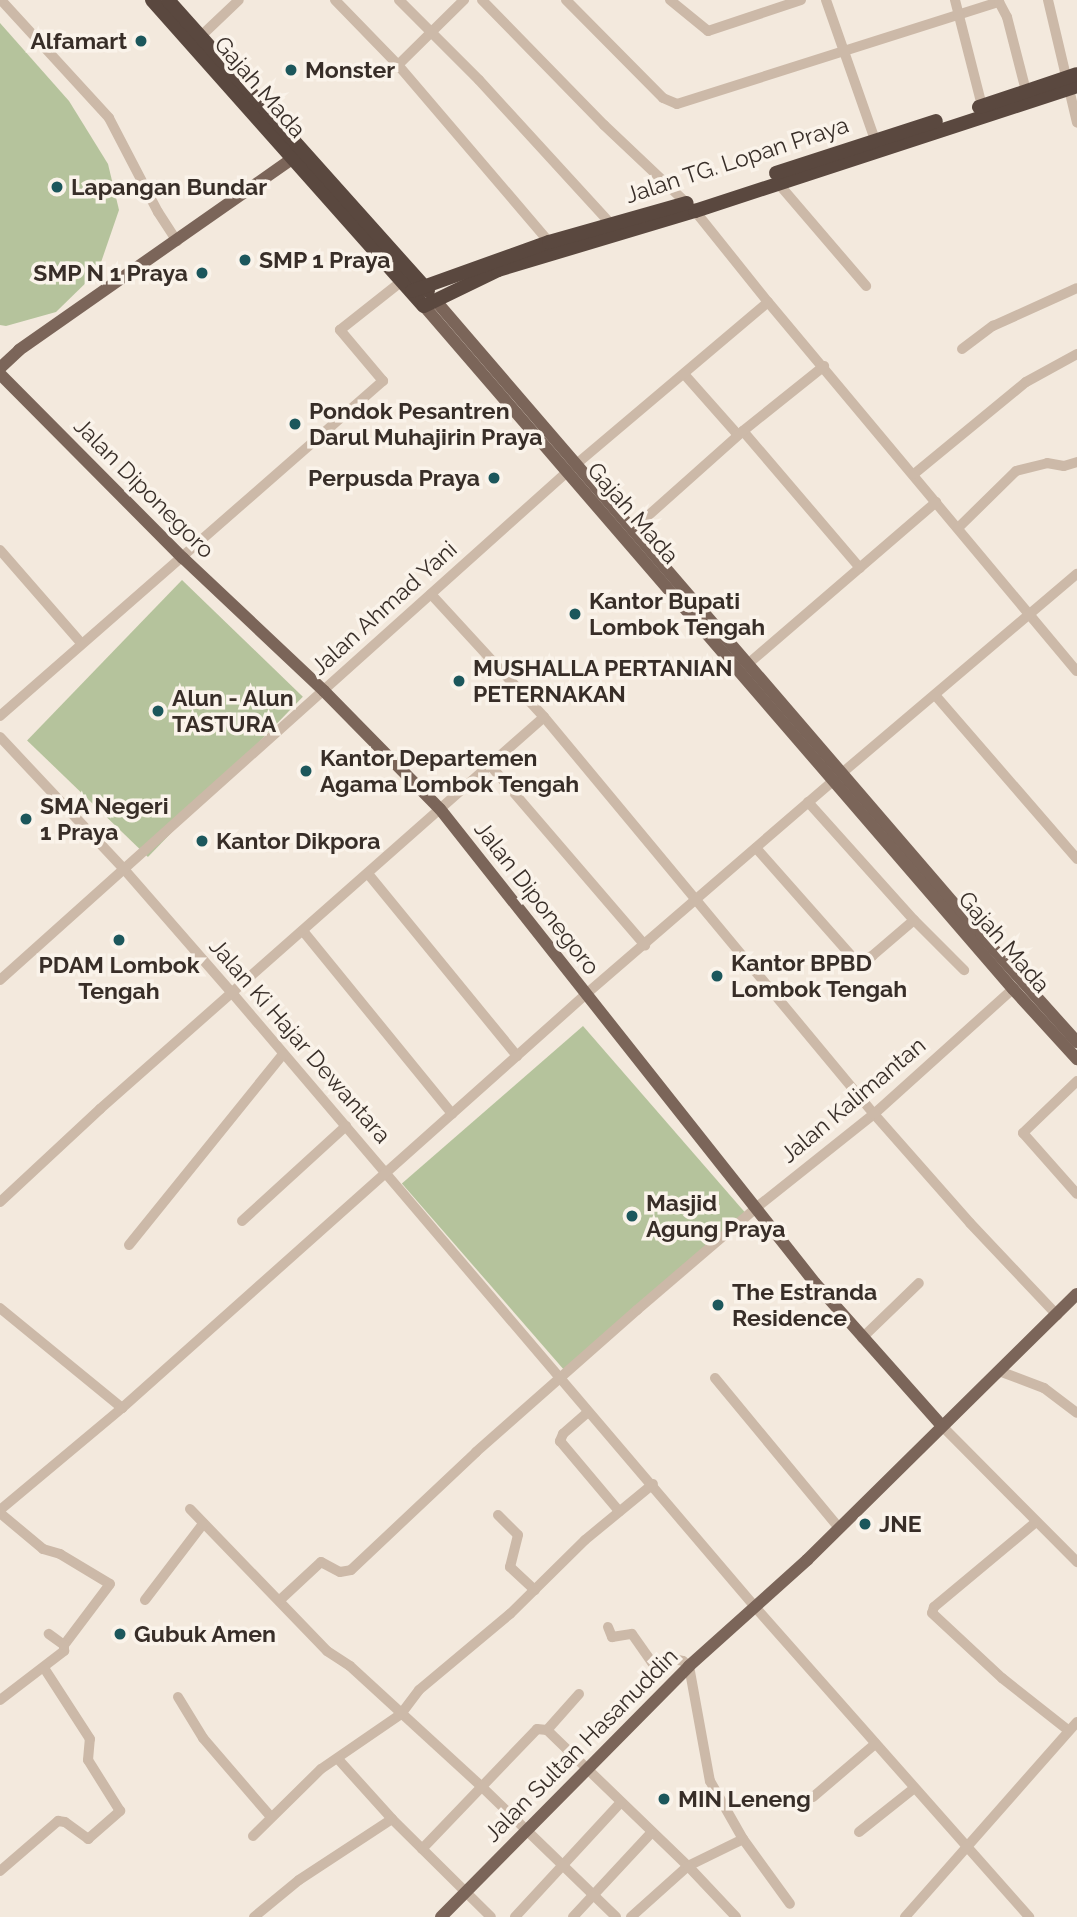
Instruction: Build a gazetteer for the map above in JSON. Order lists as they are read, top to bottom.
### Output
{
  "streets": {
    "highway": ["Gajah Mada", "Jalan TG. Lopan Praya"],
    "main road": ["Jalan Diponegoro", "Jalan Sultan Hasanuddin"],
    "street": ["Jalan Ahmad Yani", "Jalan Ki Hajar Dewantara", "Jalan Kalimantan"]
  },
  "crossings": [
    ["Gajah Mada", "Jalan TG. Lopan Praya"],
    ["Gajah Mada", "Jalan Ahmad Yani"],
    ["Gajah Mada", "Jalan Kalimantan"],
    ["Jalan Diponegoro", "Jalan Ahmad Yani"],
    ["Jalan Diponegoro", "Jalan Kalimantan"],
    ["Jalan Diponegoro", "Jalan Sultan Hasanuddin"],
    ["Jalan Ahmad Yani", "Jalan Ki Hajar Dewantara"],
    ["Jalan Ki Hajar Dewantara", "Jalan Kalimantan"],
    ["Jalan Ki Hajar Dewantara", "Jalan Sultan Hasanuddin"]
  ],
  "places": [
    "Alfamart",
    "Monster",
    "Lapangan Bundar",
    "SMP 1 Praya",
    "SMP N 1 Praya",
    "Pondok Pesantren Darul Muhajirin Praya",
    "Perpusda Praya",
    "Kantor Bupati Lombok Tengah",
    "MUSHALLA PERTANIAN PETERNAKAN",
    "Alun - Alun TASTURA",
    "Kantor Departemen Agama Lombok Tengah",
    "SMA Negeri 1 Praya",
    "Kantor Dikpora",
    "PDAM Lombok Tengah",
    "Kantor BPBD Lombok Tengah",
    "Masjid Agung Praya",
    "The Estranda Residence",
    "JNE",
    "Gubuk Amen",
    "MIN Leneng"
  ]
}
